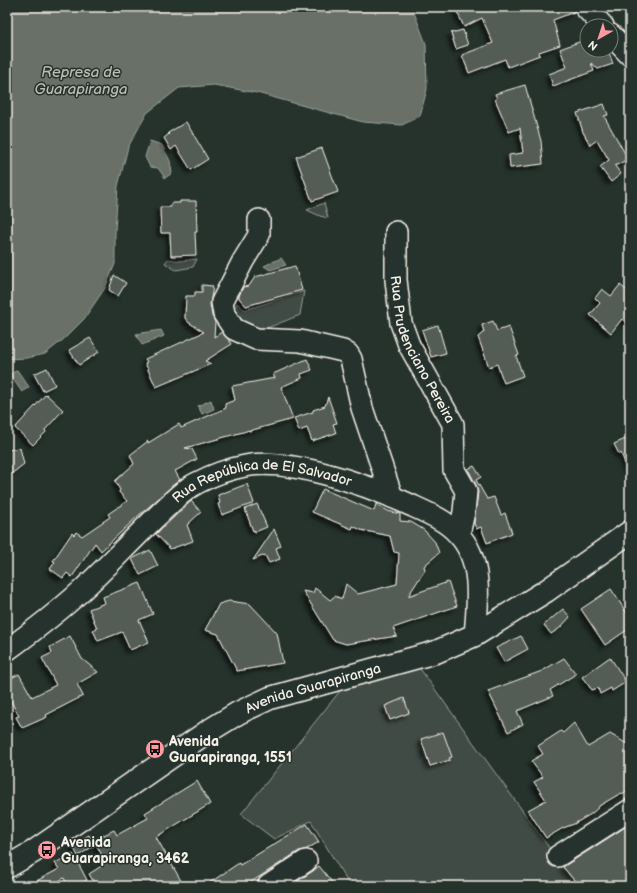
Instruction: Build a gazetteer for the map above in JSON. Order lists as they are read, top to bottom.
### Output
{
  "streets": {
    "main road": ["Avenida Guarapiranga"],
    "street": ["Rua Prudenciano Pereira", "Rua República de El Salvador"]
  },
  "crossings": [
    ["Rua Prudenciano Pereira", "Rua República de El Salvador"],
    ["Rua República de El Salvador", "Avenida Guarapiranga"]
  ],
  "water": ["Represa de Guarapiranga"],
  "places": {
    "bus stop": ["Avenida Guarapiranga, 1551", "Avenida Guarapiranga, 3462"]
  },
  "north": "bottom left"
}
